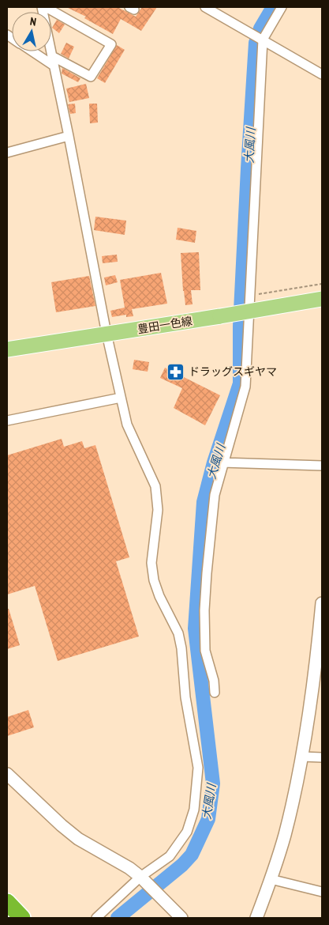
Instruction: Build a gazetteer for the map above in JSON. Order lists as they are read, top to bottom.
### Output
{
  "streets": {
    "main road": ["豊田一色線"]
  },
  "water": ["大風川"],
  "places": {
    "pharmacy": ["ドラッグスギヤマ"]
  },
  "north": "top"
}
